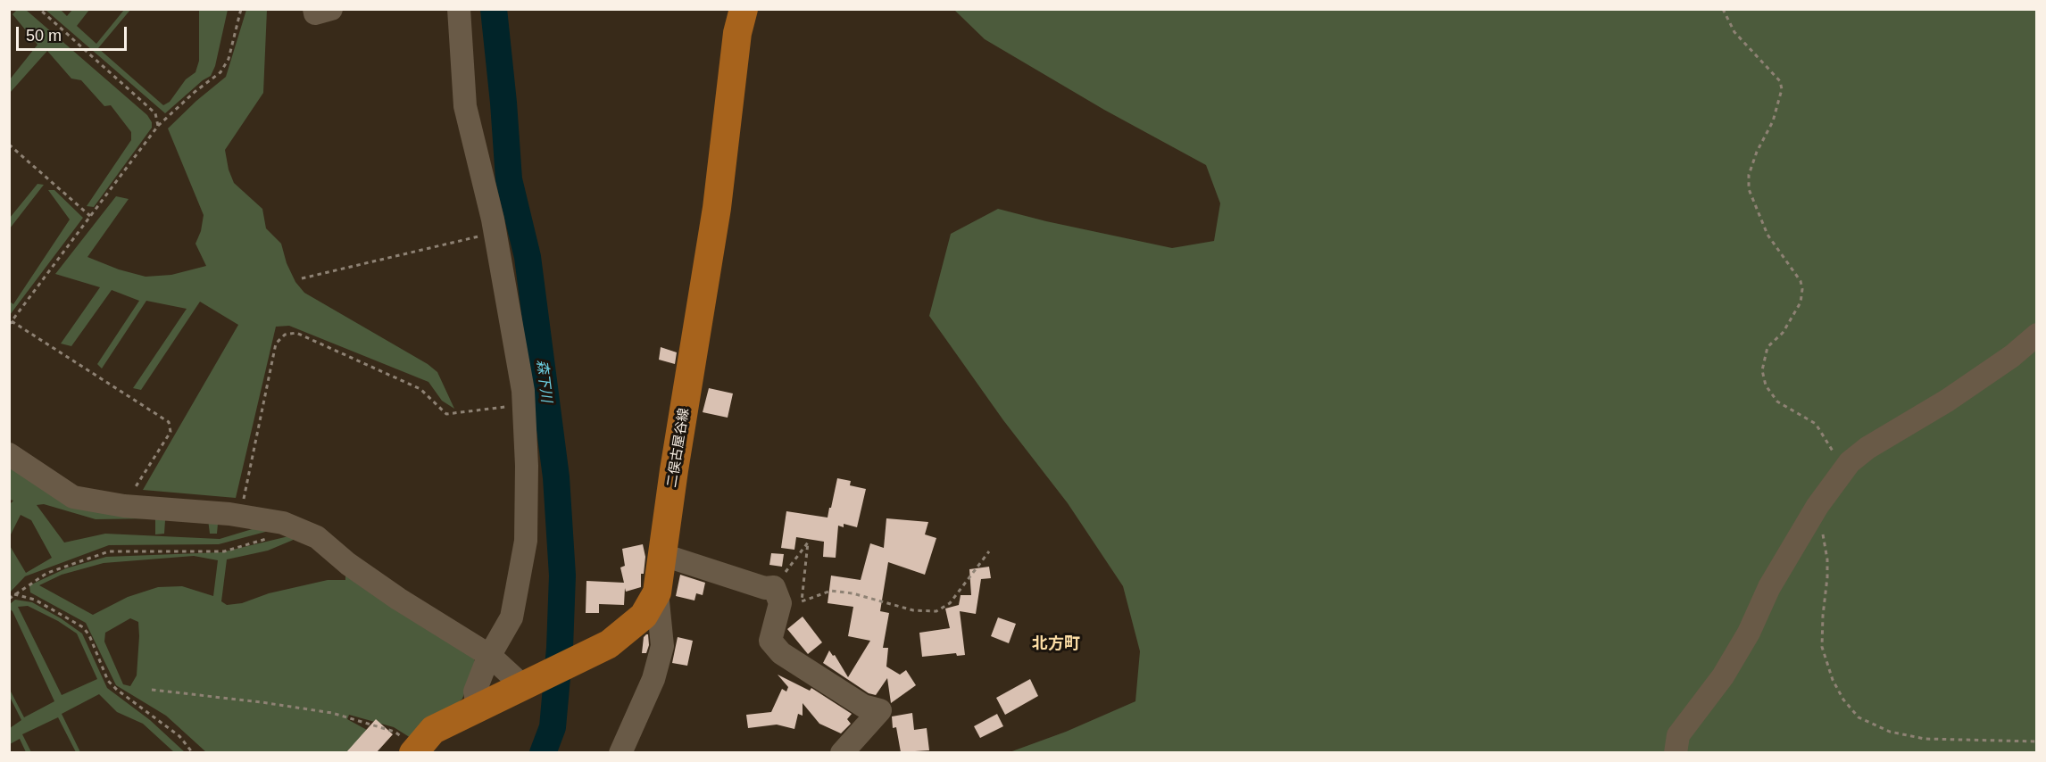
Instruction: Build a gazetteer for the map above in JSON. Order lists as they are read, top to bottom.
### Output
{
  "streets": {
    "main road": ["二俣古屋谷線"]
  },
  "districts": ["北方町"],
  "water": ["森下川"],
  "scale_bar": "50 m"
}
